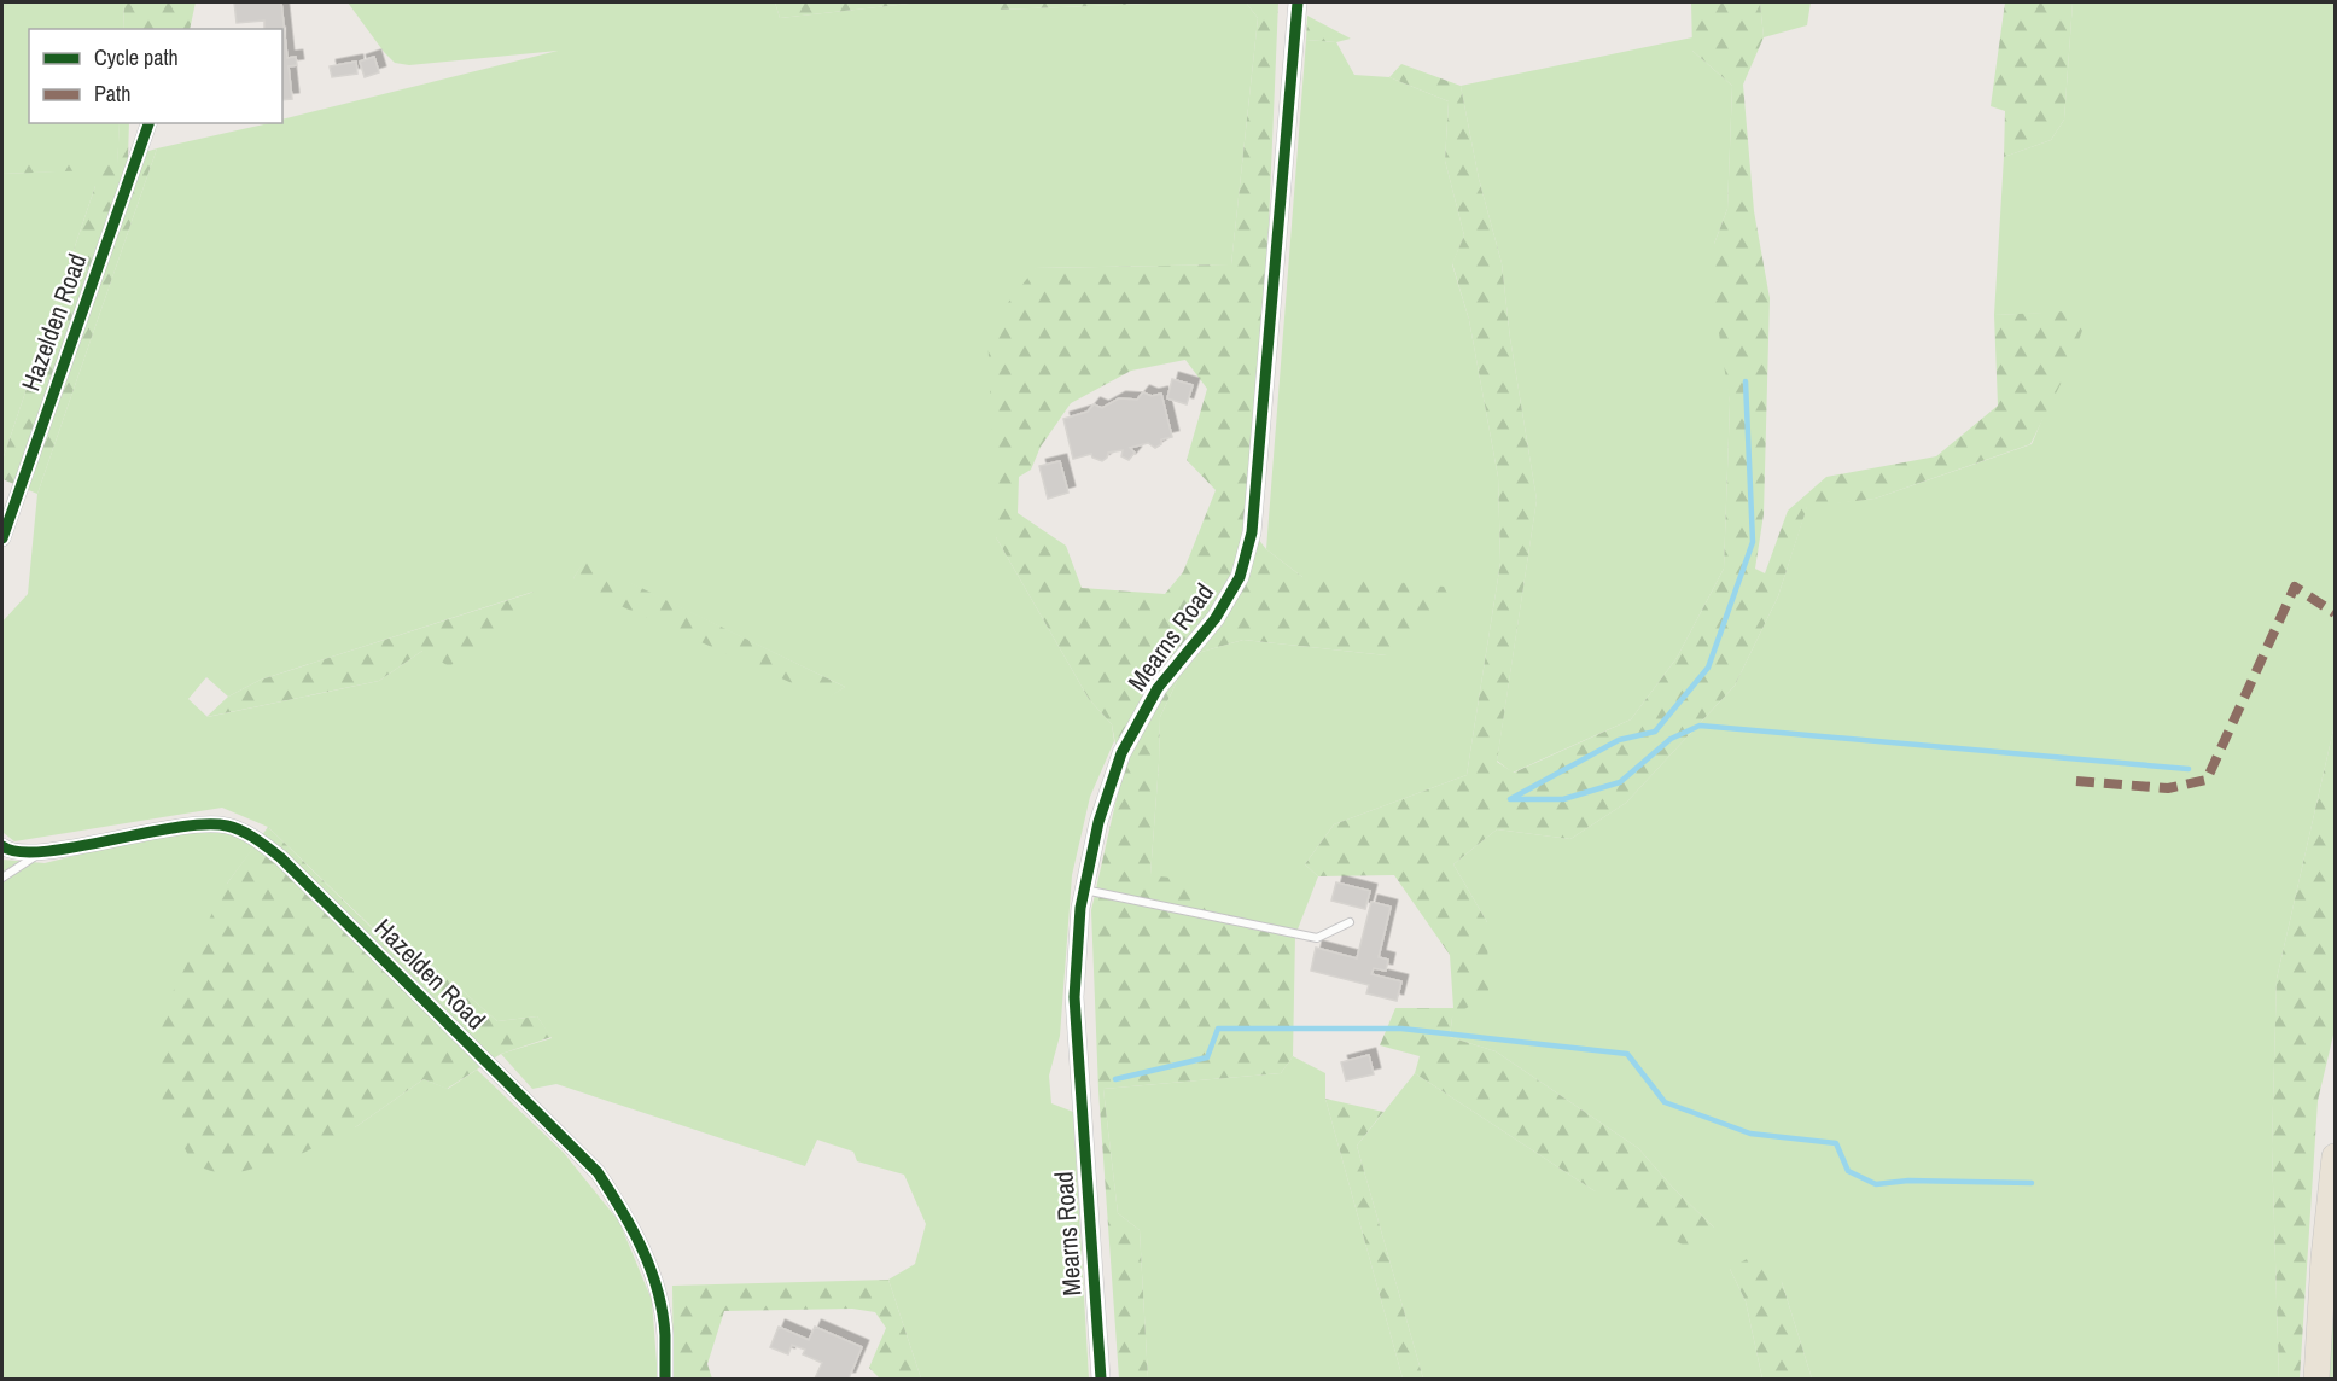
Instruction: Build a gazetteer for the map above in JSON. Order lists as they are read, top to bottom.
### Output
{
  "streets": {
    "street": ["Hazelden Road", "Mearns Road"]
  },
  "legend": ["Cycle path", "Path"]
}
